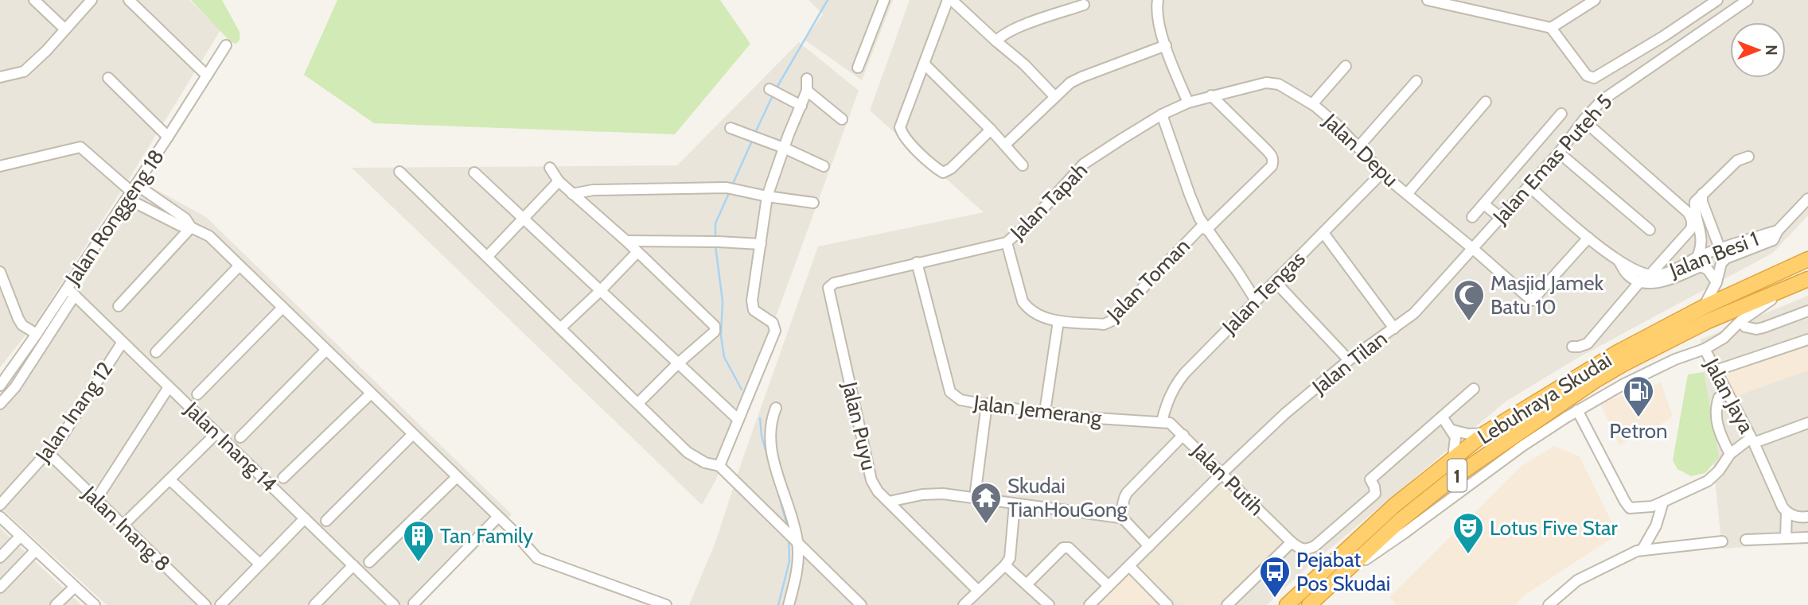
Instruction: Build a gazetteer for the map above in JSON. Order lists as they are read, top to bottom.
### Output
{
  "streets": {
    "highway": ["Lebuhraya Skudai", "1"],
    "street": [
      "Jalan Depu",
      "Jalan Emas Puteh 5",
      "Jalan Tapah",
      "Jalan Ronggeng 18",
      "Jalan Besi 1",
      "Jalan Toman",
      "Jalan Tengas",
      "Jalan Tilan",
      "Jalan Jaya",
      "Jalan Jemerang",
      "Jalan Inang 12",
      "Jalan Puyu",
      "Jalan Inang 14",
      "Jalan Putih",
      "Jalan Inang 8"
    ]
  },
  "crossings": [
    ["Jalan Depu", "Jalan Emas Puteh 5"],
    ["Jalan Depu", "Jalan Tapah"],
    ["Jalan Depu", "Jalan Besi 1"],
    ["Jalan Depu", "Jalan Toman"],
    ["Jalan Depu", "Jalan Tengas"],
    ["Jalan Depu", "Jalan Tilan"],
    ["Jalan Emas Puteh 5", "Jalan Besi 1"],
    ["Jalan Emas Puteh 5", "Jalan Tilan"],
    ["Jalan Tapah", "Jalan Toman"],
    ["Jalan Tapah", "Jalan Jemerang"],
    ["Jalan Tapah", "Jalan Puyu"],
    ["Jalan Ronggeng 18", "Jalan Inang 14"],
    ["Jalan Besi 1", "Lebuhraya Skudai"],
    ["Jalan Tengas", "Jalan Jemerang"],
    ["Jalan Tengas", "Jalan Putih"],
    ["Jalan Tilan", "Jalan Putih"],
    ["Jalan Jemerang", "Jalan Putih"],
    ["Jalan Inang 12", "Jalan Inang 14"],
    ["Jalan Inang 12", "Jalan Inang 8"]
  ],
  "places": {
    "mosque": ["Masjid Jamek Batu 10"],
    "fuel station": ["Petron"],
    "temple": ["Skudai TianHouGong"],
    "theatre": ["Lotus Five Star"],
    "building": ["Tan Family"],
    "bus stop": ["Pejabat Pos Skudai"]
  },
  "north": "right"
}
